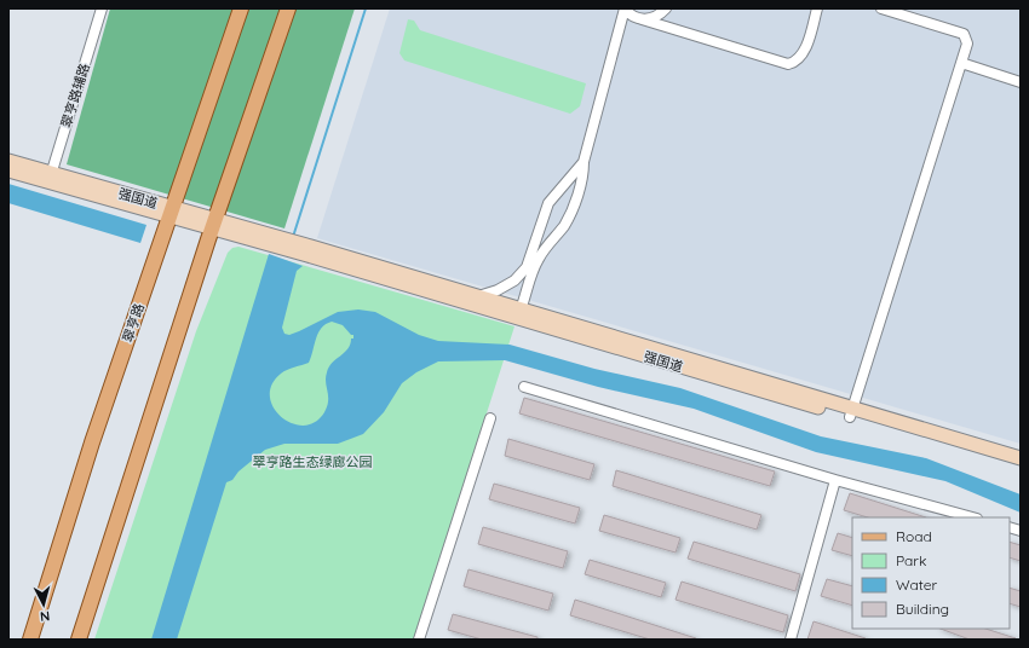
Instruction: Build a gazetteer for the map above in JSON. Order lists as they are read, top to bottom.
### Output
{
  "streets": {
    "main road": ["强国道", "翠亨路"],
    "street": ["翠亨路辅路"]
  },
  "crossings": [
    ["翠亨路辅路", "强国道"],
    ["强国道", "翠亨路"]
  ],
  "parks": ["翠亨路生态绿廊公园"],
  "legend": [
    "Road",
    "Park",
    "Water",
    "Building"
  ],
  "north": "bottom"
}
